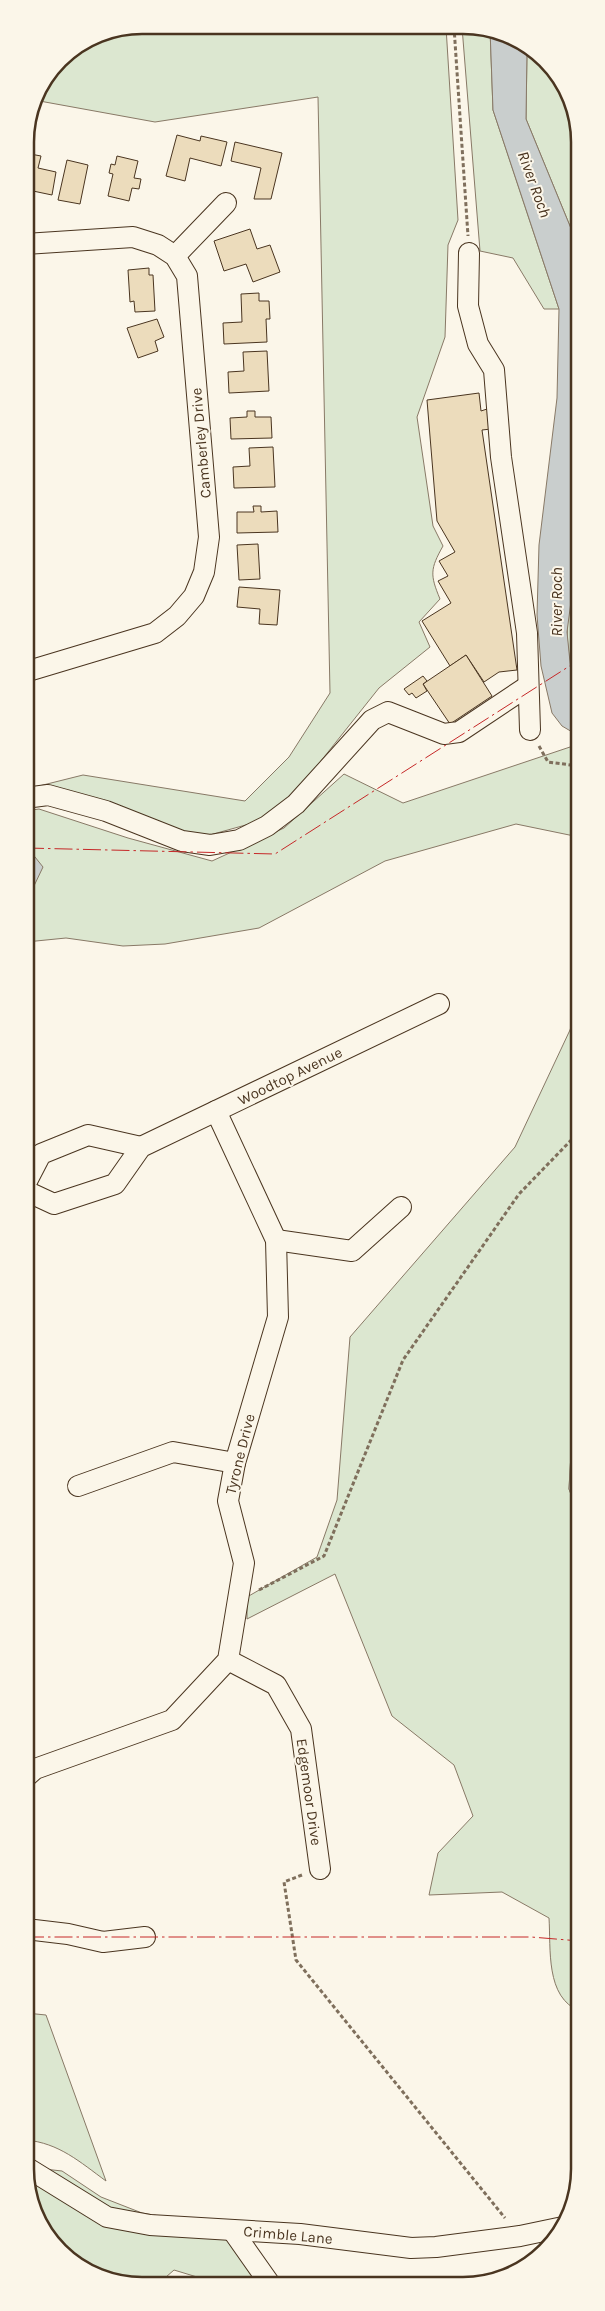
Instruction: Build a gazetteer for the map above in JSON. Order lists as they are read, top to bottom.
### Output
{
  "streets": {
    "street": [
      "Camberley Drive",
      "Woodtop Avenue",
      "Tyrone Drive",
      "Edgemoor Drive",
      "Crimble Lane"
    ]
  },
  "crossings": [
    ["Woodtop Avenue", "Tyrone Drive"],
    ["Tyrone Drive", "Edgemoor Drive"]
  ],
  "water": ["River Roch"]
}
